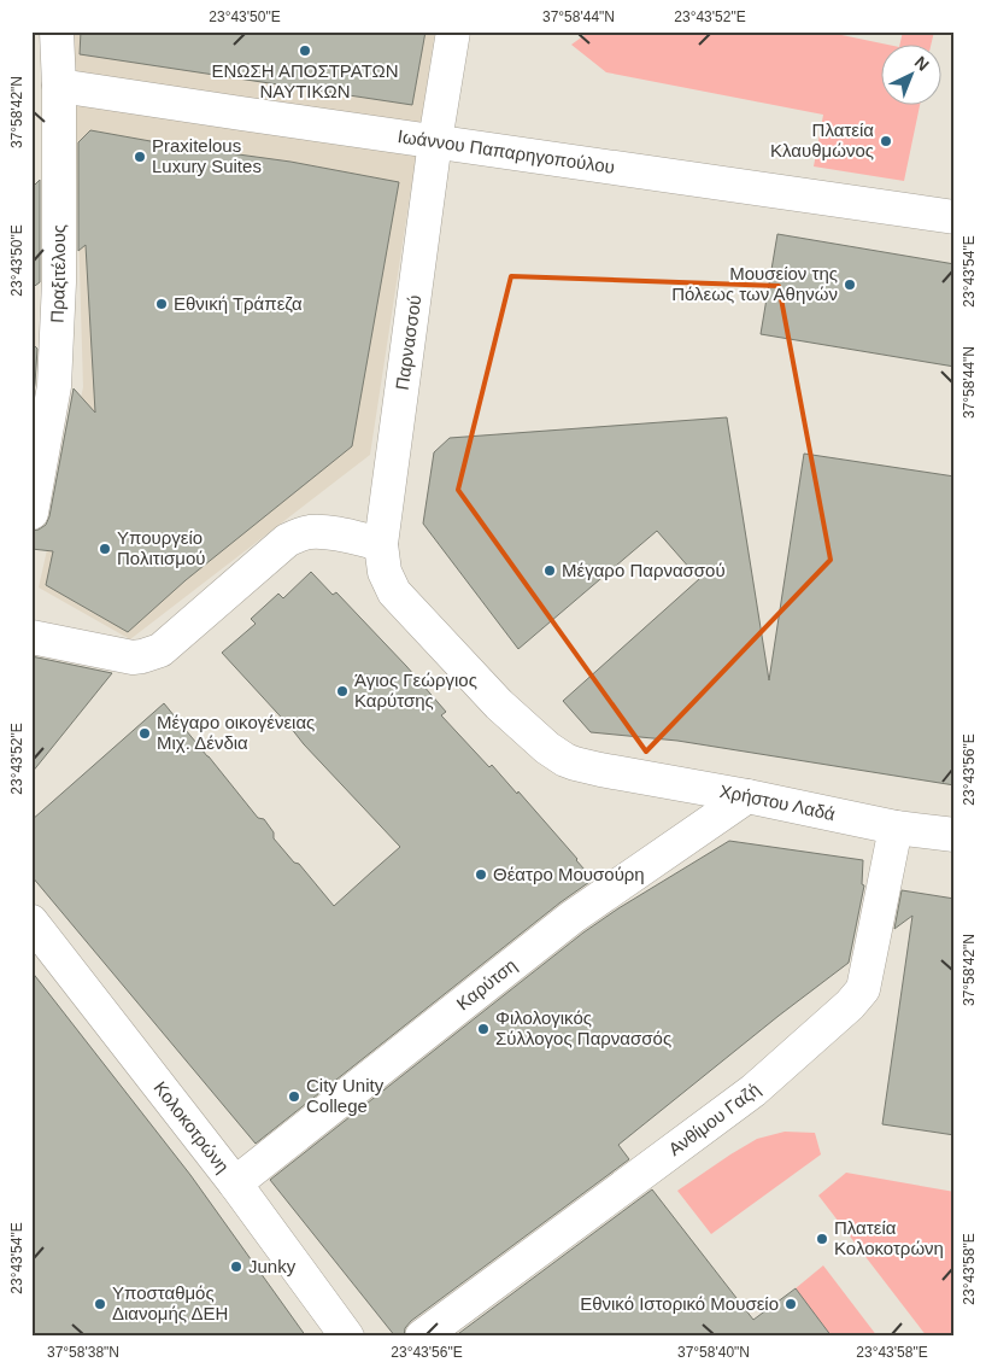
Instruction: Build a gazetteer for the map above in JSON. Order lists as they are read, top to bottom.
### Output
{
  "streets": {
    "street": [
      "Ιωάννου Παπαρηγοπούλου",
      "Πραξιτέλους",
      "Παρνασσού",
      "Χρήστου Λαδά",
      "Καρύτση",
      "Ανθίμου Γαζή",
      "Κολοκοτρώνη"
    ]
  },
  "crossings": [
    ["Ιωάννου Παπαρηγοπούλου", "Πραξιτέλους"],
    ["Ιωάννου Παπαρηγοπούλου", "Παρνασσού"],
    ["Παρνασσού", "Χρήστου Λαδά"],
    ["Χρήστου Λαδά", "Καρύτση"],
    ["Χρήστου Λαδά", "Ανθίμου Γαζή"],
    ["Καρύτση", "Κολοκοτρώνη"]
  ],
  "places": [
    "ΕΝΩΣΗ ΑΠΟΣΤΡΑΤΩΝ ΝΑΥΤΙΚΩΝ",
    "Πλατεία Κλαυθμώνος",
    "Praxitelous Luxury Suites",
    "Μουσείον της Πόλεως των Αθηνών",
    "Εθνική Τράπεζα",
    "Υπουργείο Πολιτισμού",
    "Μέγαρο Παρνασσού",
    "Άγιος Γεώργιος Καρύτσης",
    "Μέγαρο οικογένειας Μιχ. Δένδια",
    "Θέατρο Μουσούρη",
    "Φιλολογικός Σύλλογος Παρνασσός",
    "City Unity College",
    "Πλατεία Κολοκοτρώνη",
    "Junky",
    "Υποσταθμός Διανομής ΔΕΗ",
    "Εθνικό Ιστορικό Μουσείο"
  ],
  "north": "top right",
  "coordinates": [
    "23°43'50\"E",
    "37°58'44\"N",
    "23°43'52\"E",
    "37°58'42\"N",
    "23°43'54\"E",
    "23°43'56\"E",
    "23°43'58\"E",
    "37°58'38\"N",
    "37°58'40\"N"
  ]
}
